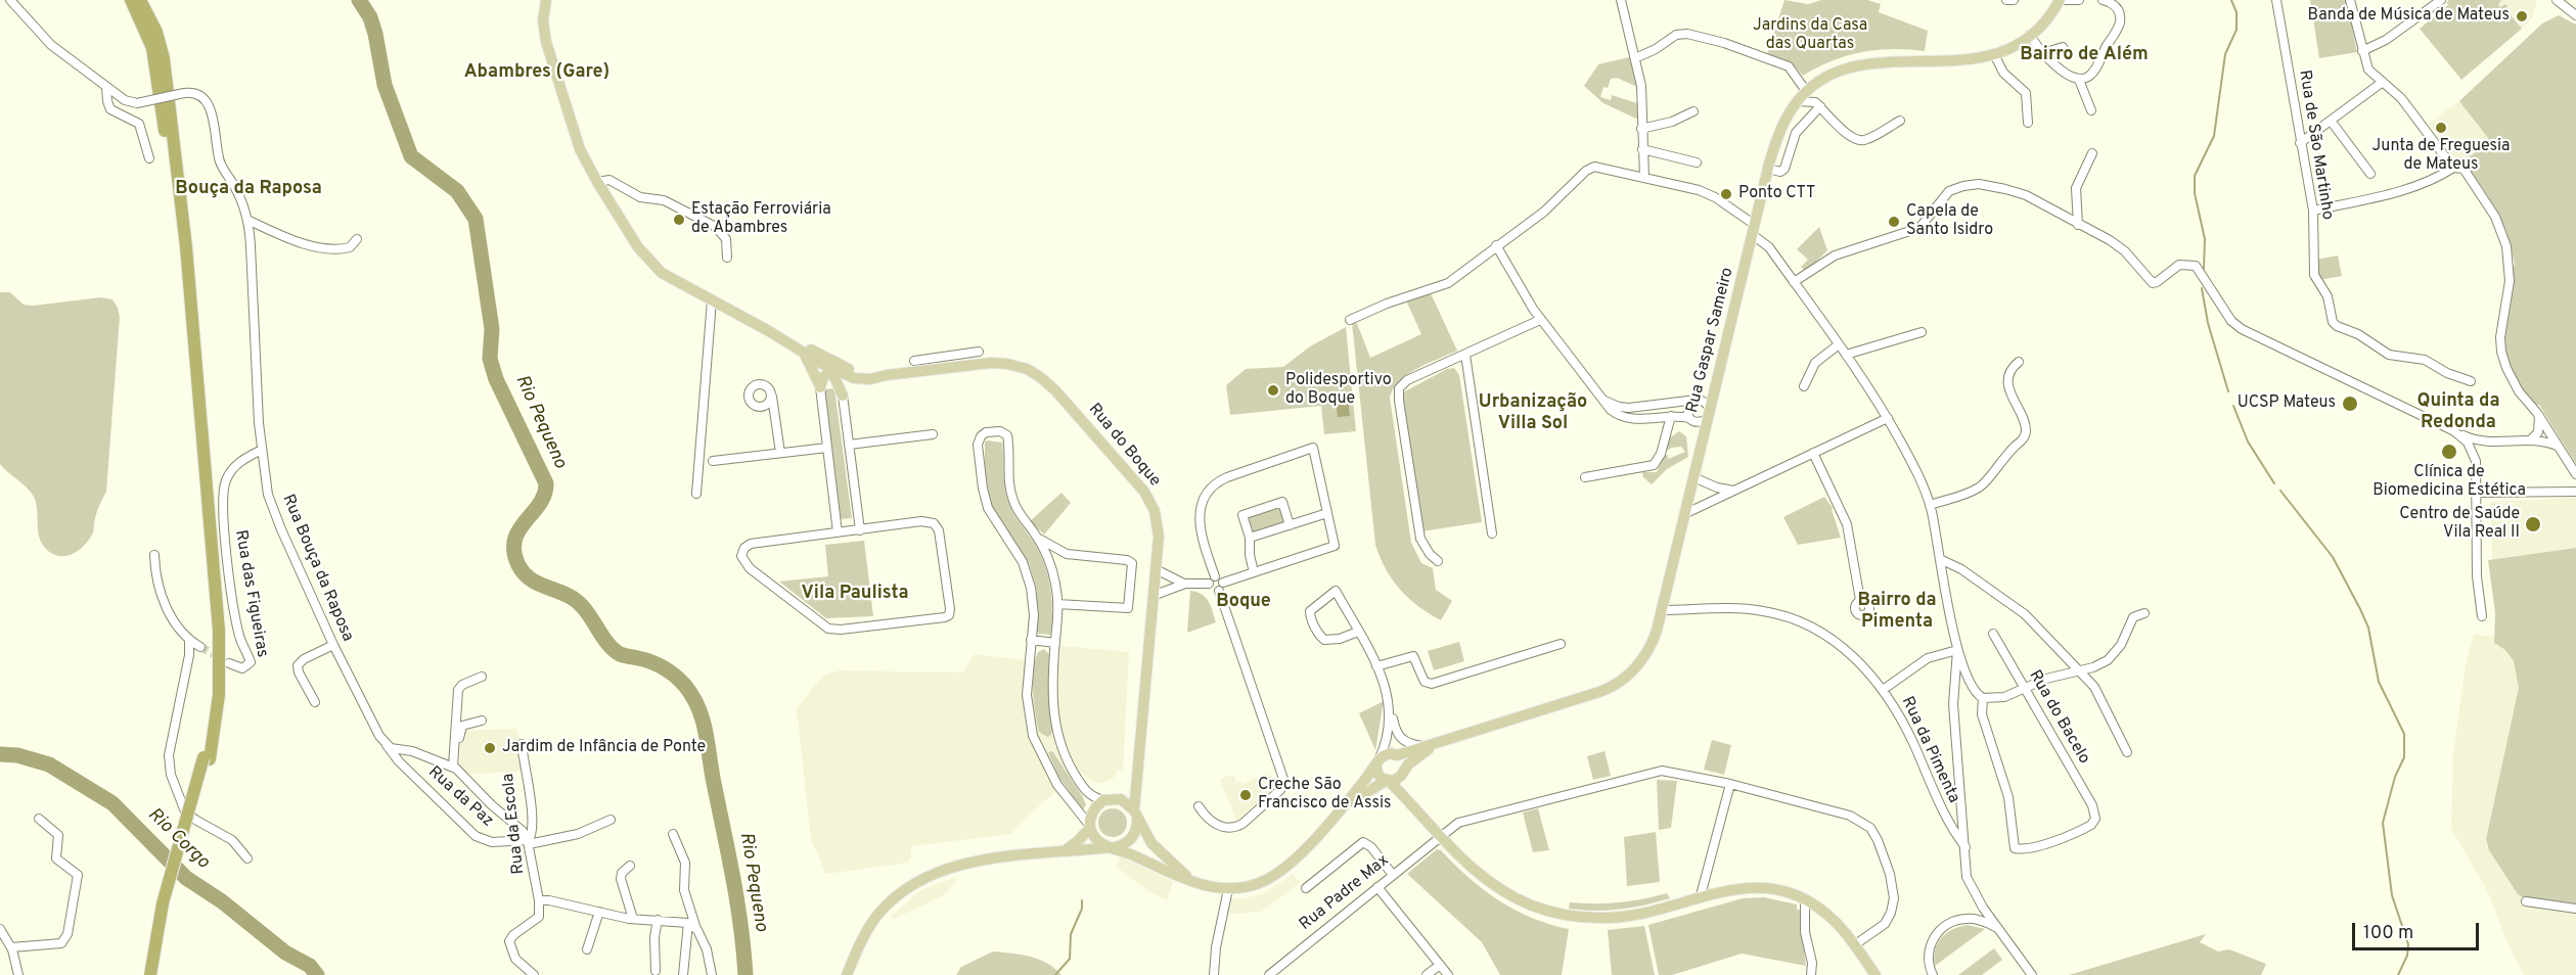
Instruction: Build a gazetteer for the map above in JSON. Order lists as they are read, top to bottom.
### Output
{
  "streets": {
    "main road": ["Rua Gaspar Sameiro", "Rua do Boque"],
    "street": [
      "Rua de São Martinho",
      "Rua Bouça da Raposa",
      "Rua das Figueiras",
      "Rua do Bacelo",
      "Rua da Pimenta",
      "Rua da Paz",
      "Rua da Escola",
      "Rua Padre Max"
    ]
  },
  "crossings": [
    ["Rua Gaspar Sameiro", "Rua da Pimenta"],
    ["Rua Bouça da Raposa", "Rua das Figueiras"],
    ["Rua Bouça da Raposa", "Rua da Paz"],
    ["Rua da Paz", "Rua da Escola"]
  ],
  "districts": [
    "Bairro de Além",
    "Abambres (Gare)",
    "Bouça da Raposa",
    "Quinta da Redonda",
    "Urbanização Villa Sol",
    "Vila Paulista",
    "Bairro da Pimenta",
    "Boque"
  ],
  "water": ["Rio Pequeno", "Rio Corgo"],
  "parks": ["Jardins da Casa das Quartas"],
  "places": [
    "Banda de Música de Mateus",
    "Junta de Freguesia de Mateus",
    "Ponto CTT",
    "Estação Ferroviária de Abambres",
    "Capela de Santo Isidro",
    "Polidesportivo do Boque",
    "UCSP Mateus",
    "Clínica de Biomedicina Estética",
    "Centro de Saúde Vila Real II",
    "Jardim de Infância de Ponte",
    "Creche São Francisco de Assis"
  ],
  "scale_bar": "100 m"
}
